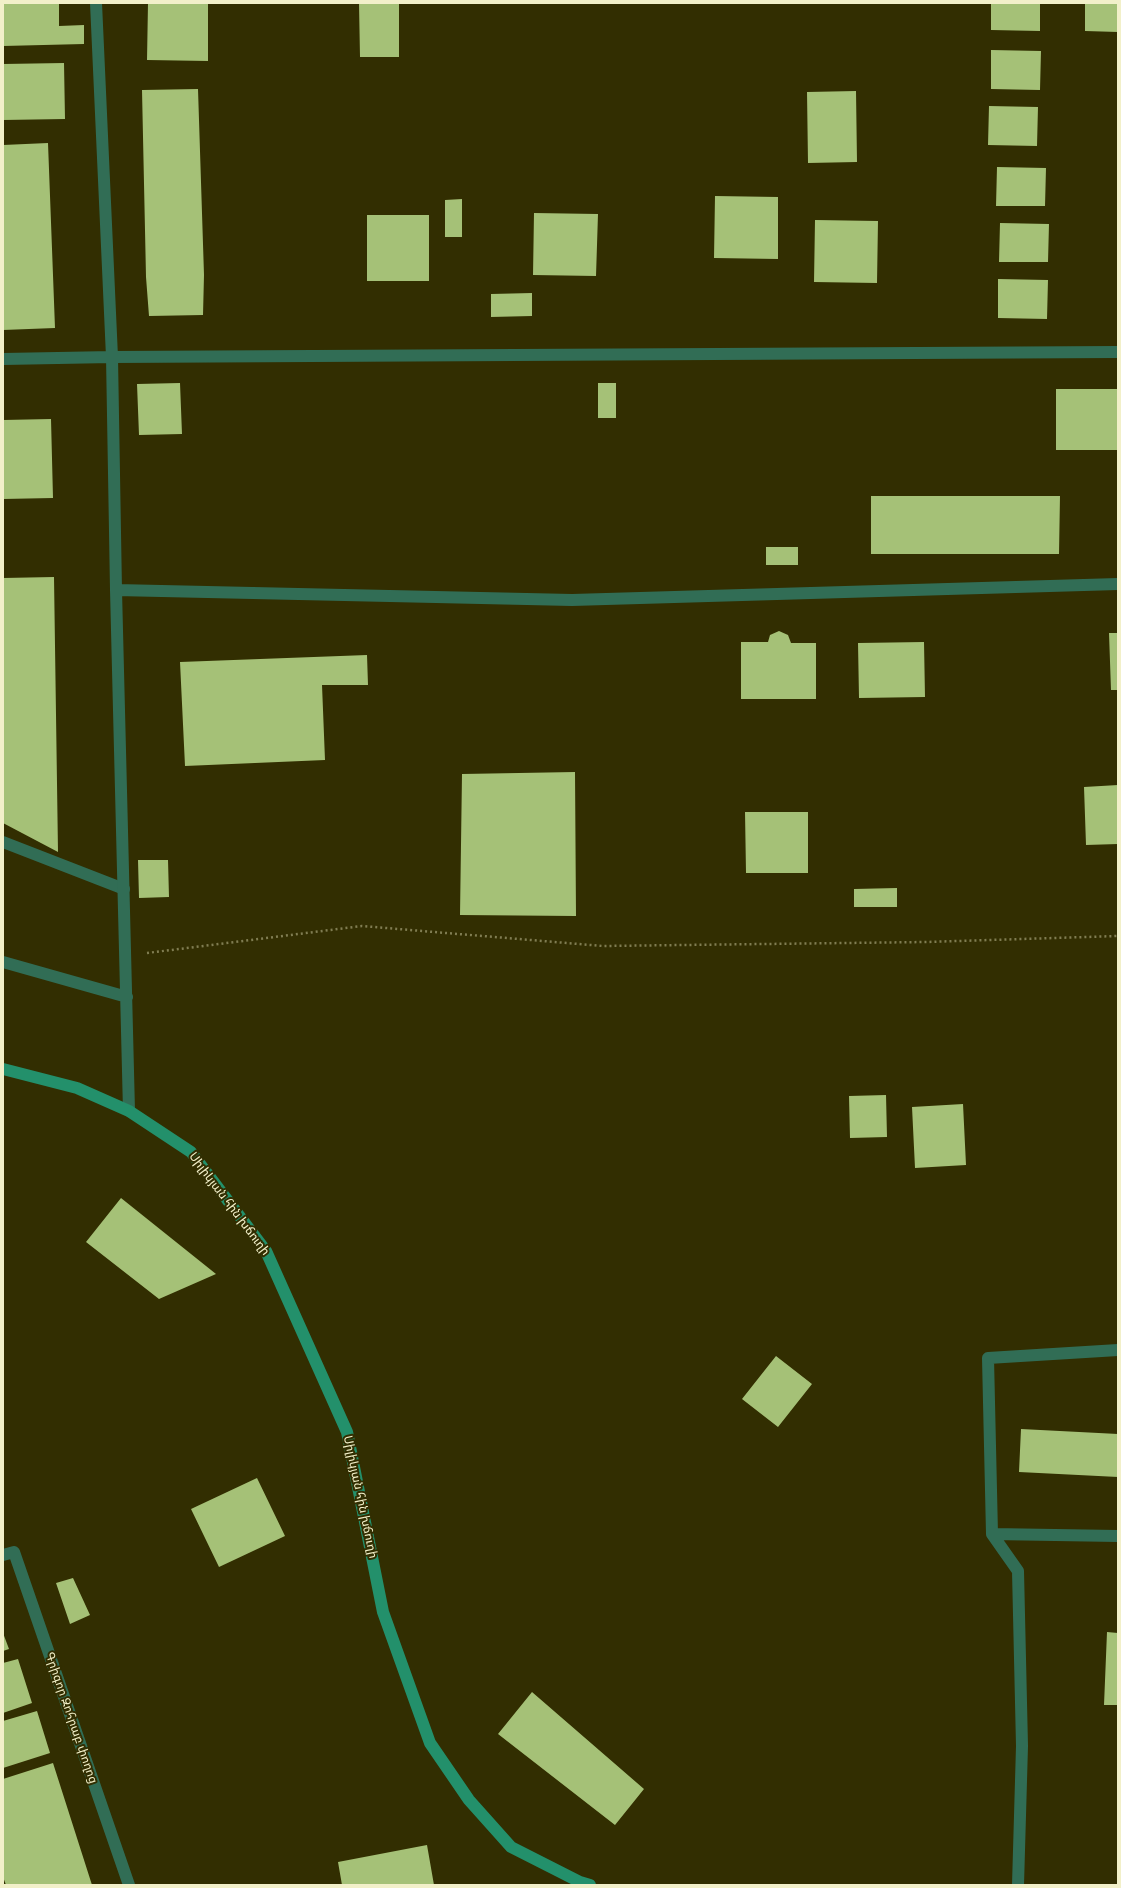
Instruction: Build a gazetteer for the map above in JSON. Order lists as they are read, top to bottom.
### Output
{
  "streets": {
    "street": ["Սիլիկյան հին խճուղի", "Գրիգոր Զոհրաբ փողոց"]
  }
}
